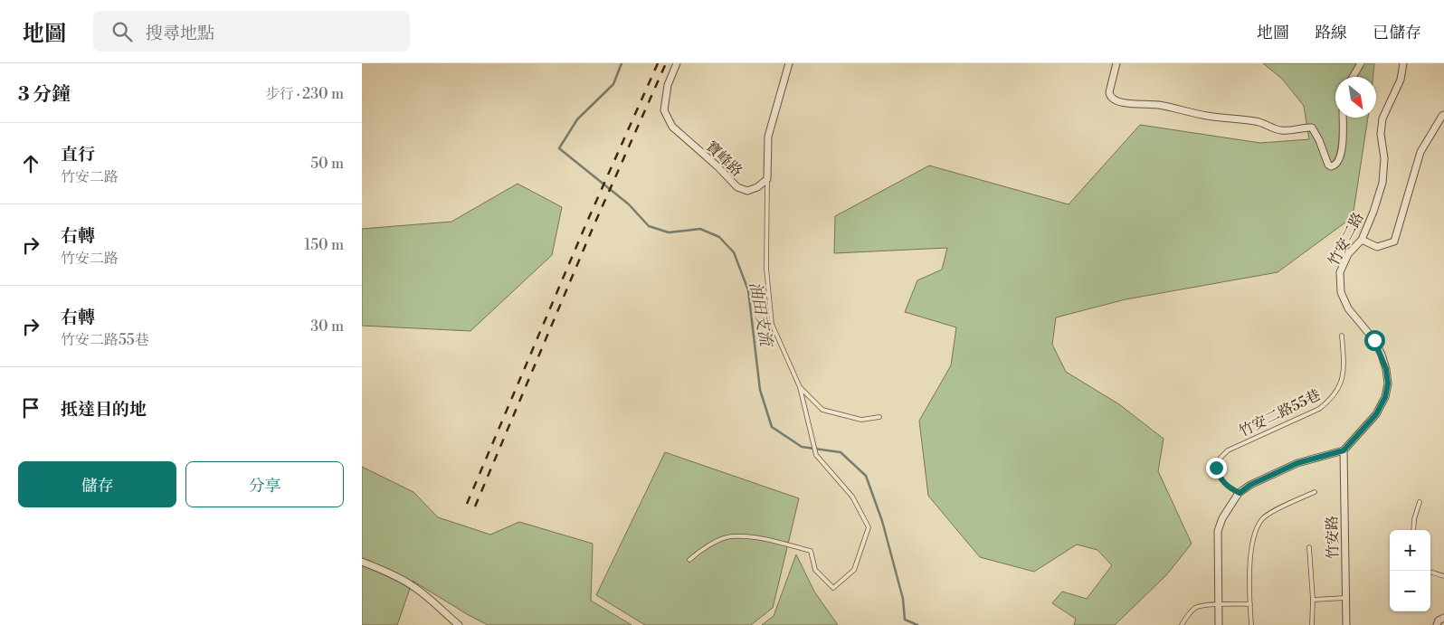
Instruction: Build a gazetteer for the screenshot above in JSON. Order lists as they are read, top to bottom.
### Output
{
  "streets": {
    "street": ["寶峰路", "竹安二路", "竹安路"],
    "lane": ["竹安二路55巷"]
  },
  "crossings": [
    ["竹安二路", "竹安路"]
  ],
  "water": ["油田支流"],
  "north": "bottom right",
  "page": {
    "header": "地圖",
    "search": "搜尋地點",
    "nav": ["地圖", "路線", "已儲存"],
    "heading": ["3 分鐘", "步行 · 230 m"],
    "list": [
      ["直行", "竹安二路", "50 m"],
      ["右轉", "竹安二路", "150 m"],
      ["右轉", "竹安二路55巷", "30 m"],
      "抵達目的地"
    ],
    "buttons": ["儲存", "分享"],
    "map_buttons": ["+", "−"]
  }
}
